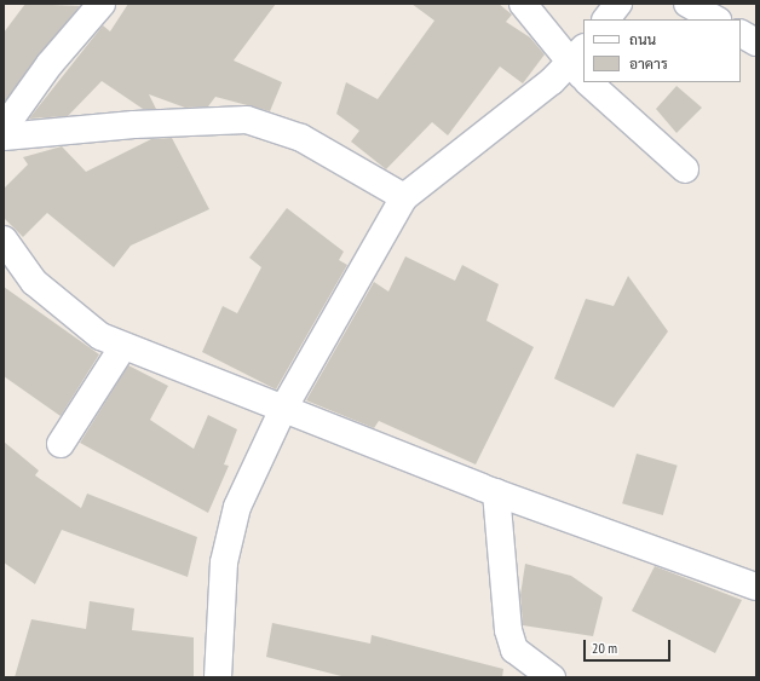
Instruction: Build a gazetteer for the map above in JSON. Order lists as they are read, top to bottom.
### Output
{
  "legend": ["ถนน", "อาคาร"],
  "scale_bar": "20 m"
}
